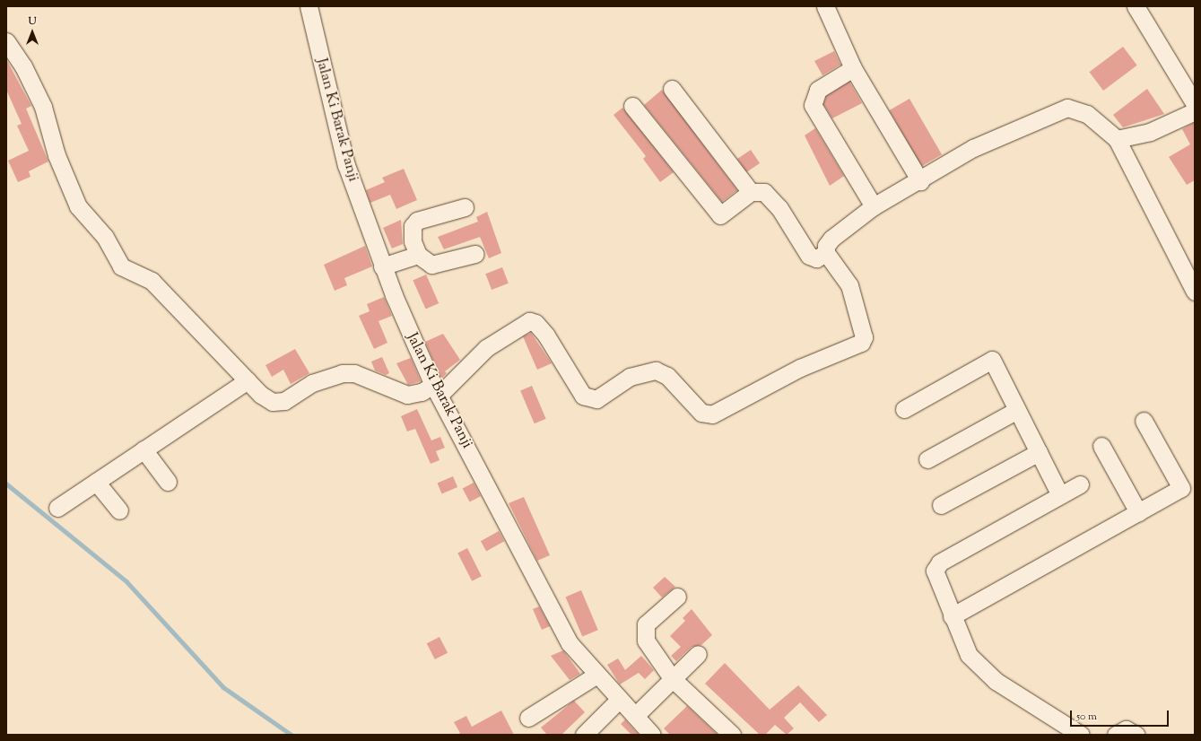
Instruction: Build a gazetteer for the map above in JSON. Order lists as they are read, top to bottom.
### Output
{
  "streets": {
    "street": ["Jalan Ki Barak Panji"]
  },
  "scale_bar": "50 m",
  "north": "top"
}
